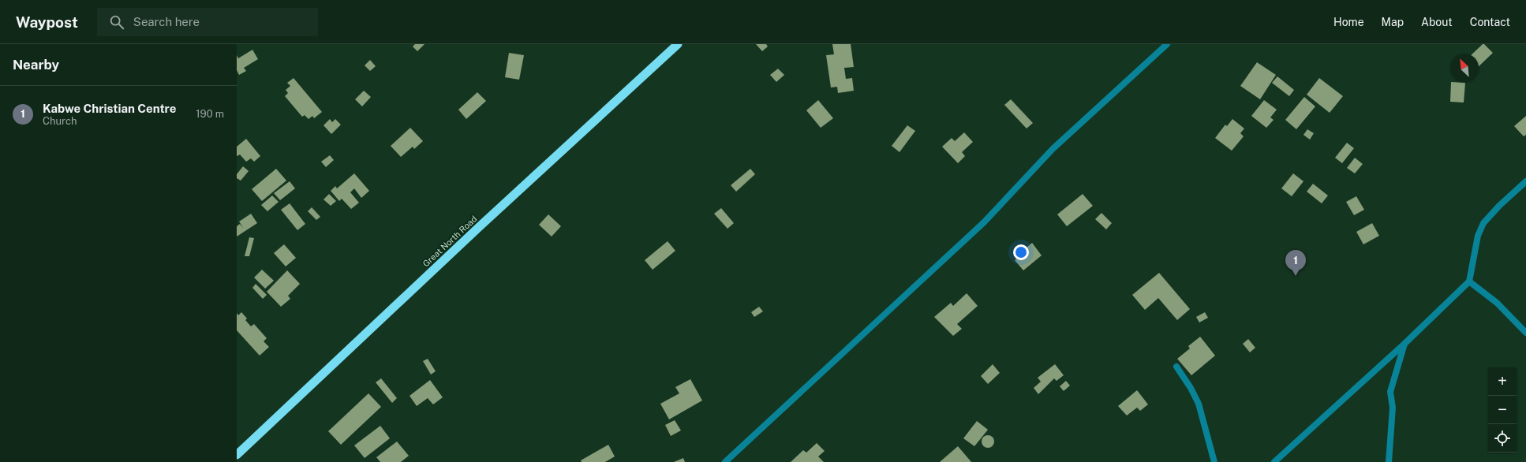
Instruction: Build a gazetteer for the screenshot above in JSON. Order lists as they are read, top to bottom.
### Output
{
  "streets": {
    "highway": ["Great North Road"]
  },
  "north": "top left",
  "page": {
    "header": "Waypost",
    "search": "Search here",
    "nav": [
      "Home",
      "Map",
      "About",
      "Contact"
    ],
    "heading": "Nearby",
    "list": [
      {
        "mark": "1",
        "name": "Kabwe Christian Centre",
        "note": "Church",
        "value": "190 m"
      }
    ],
    "pins": "1",
    "map_buttons": ["+", "−"]
  }
}
